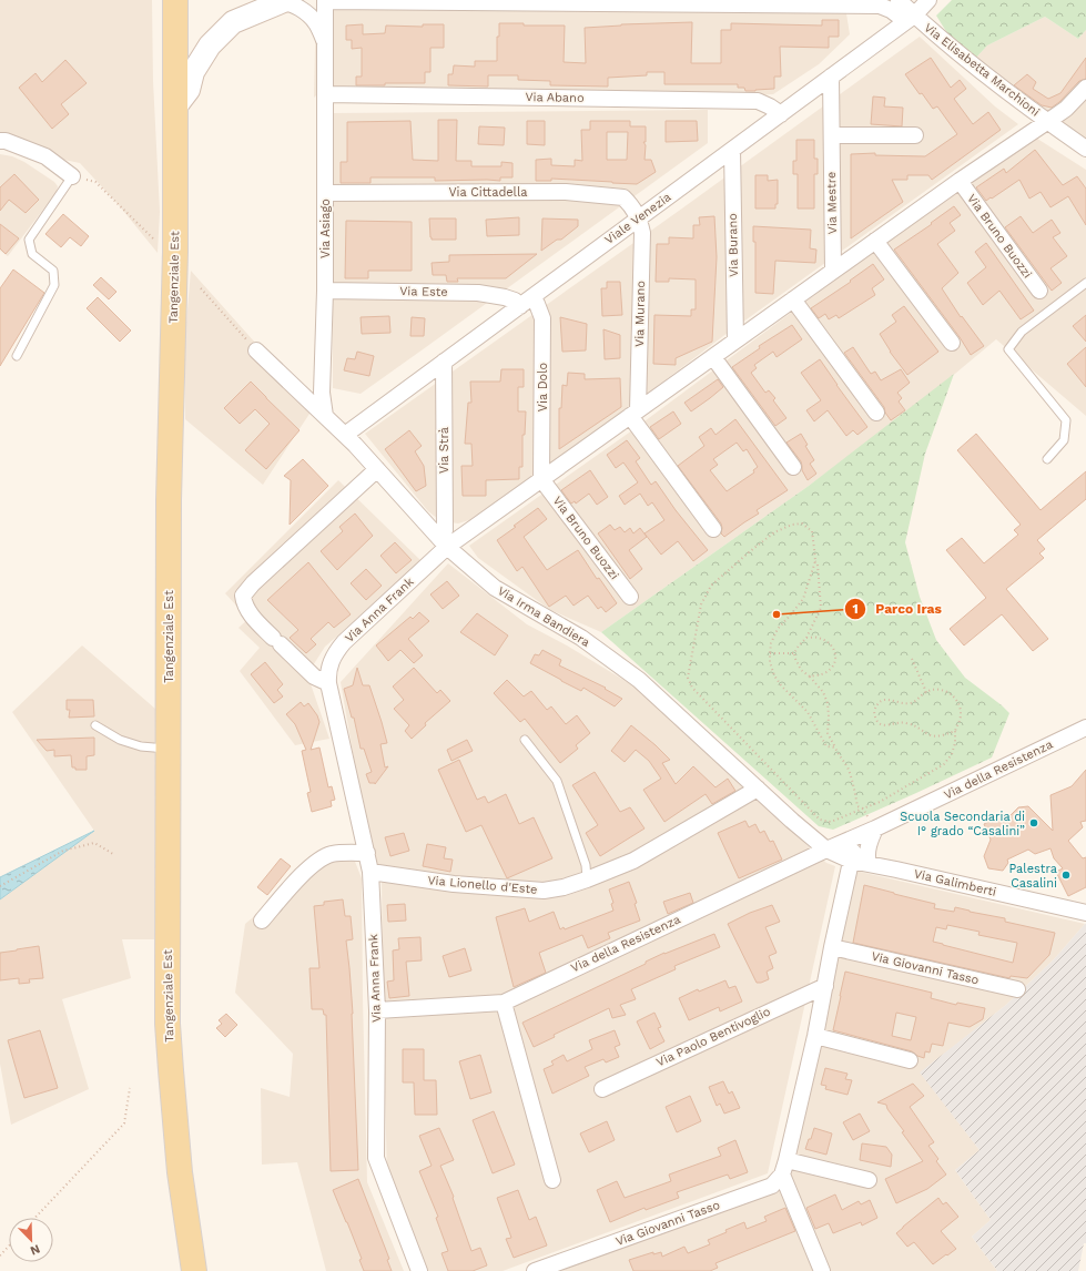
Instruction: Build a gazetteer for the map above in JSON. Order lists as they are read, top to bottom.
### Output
{
  "streets": {
    "main road": ["Tangenziale Est"],
    "street": [
      "Via Elisabetta Marchioni",
      "Via Abano",
      "Via Cittadella",
      "Via Mestre",
      "Viale Venezia",
      "Via Asiago",
      "Via Bruno Buozzi",
      "Via Burano",
      "Via Este",
      "Via Murano",
      "Via Dolo",
      "Via Strà",
      "Via Anna Frank",
      "Via Irma Bandiera",
      "Via della Resistenza",
      "Via Galimberti",
      "Via Lionello d'Este",
      "Via Giovanni Tasso",
      "Via Paolo Bentivoglio"
    ]
  },
  "crossings": [
    ["Via Elisabetta Marchioni", "Viale Venezia"],
    ["Via Elisabetta Marchioni", "Via Bruno Buozzi"],
    ["Via Abano", "Viale Venezia"],
    ["Via Abano", "Via Asiago"],
    ["Via Cittadella", "Viale Venezia"],
    ["Via Cittadella", "Via Asiago"],
    ["Via Cittadella", "Via Murano"],
    ["Via Mestre", "Viale Venezia"],
    ["Via Mestre", "Via Bruno Buozzi"],
    ["Viale Venezia", "Via Burano"],
    ["Viale Venezia", "Via Este"],
    ["Viale Venezia", "Via Murano"],
    ["Viale Venezia", "Via Dolo"],
    ["Viale Venezia", "Via Strà"],
    ["Viale Venezia", "Via Irma Bandiera"],
    ["Via Asiago", "Via Este"],
    ["Via Asiago", "Via Irma Bandiera"],
    ["Via Bruno Buozzi", "Via Burano"],
    ["Via Bruno Buozzi", "Via Murano"],
    ["Via Bruno Buozzi", "Via Dolo"],
    ["Via Bruno Buozzi", "Via Strà"],
    ["Via Bruno Buozzi", "Via Anna Frank"],
    ["Via Bruno Buozzi", "Via Irma Bandiera"],
    ["Via Este", "Via Dolo"],
    ["Via Strà", "Via Anna Frank"],
    ["Via Strà", "Via Irma Bandiera"],
    ["Via Anna Frank", "Via Irma Bandiera"],
    ["Via Anna Frank", "Via della Resistenza"],
    ["Via Anna Frank", "Via Lionello d'Este"],
    ["Via Irma Bandiera", "Via della Resistenza"],
    ["Via Irma Bandiera", "Via Galimberti"],
    ["Via Irma Bandiera", "Via Lionello d'Este"],
    ["Via della Resistenza", "Via Galimberti"]
  ],
  "places": ["Parco Iras", "Scuola Secondaria di I° grado “Casalini”", "Palestra Casalini"],
  "north": "bottom right"
}
